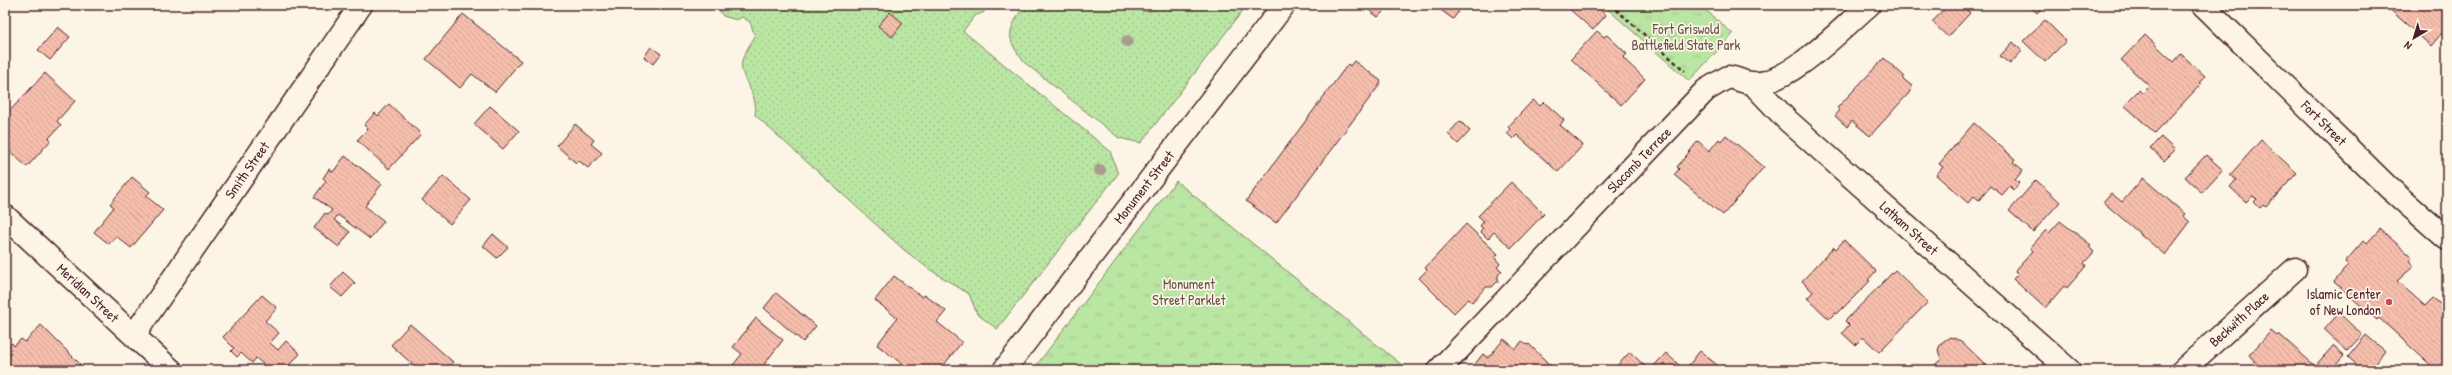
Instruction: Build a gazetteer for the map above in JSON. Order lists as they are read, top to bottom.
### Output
{
  "streets": {
    "street": [
      "Fort Street",
      "Slocomb Terrace",
      "Smith Street",
      "Monument Street",
      "Latham Street",
      "Meridian Street",
      "Beckwith Place"
    ]
  },
  "crossings": [
    ["Slocomb Terrace", "Latham Street"],
    ["Smith Street", "Meridian Street"]
  ],
  "parks": ["Fort Griswold Battlefield State Park", "Monument Street Parklet"],
  "places": ["Islamic Center of New London"],
  "north": "bottom left"
}
